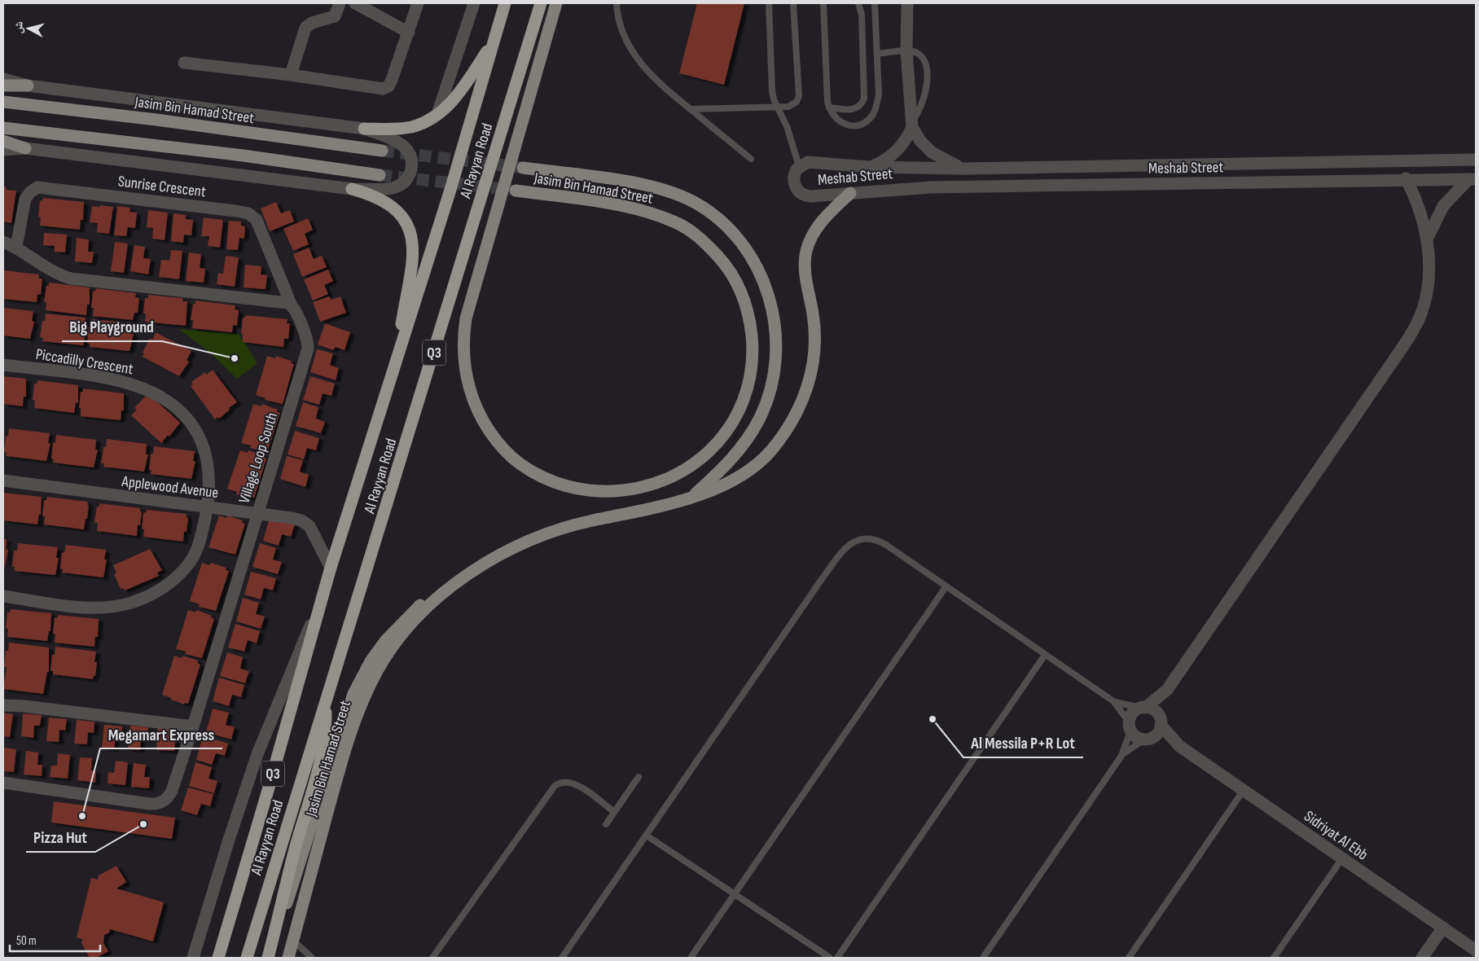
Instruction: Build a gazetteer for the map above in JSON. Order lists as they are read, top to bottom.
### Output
{
  "streets": {
    "highway": ["Al Rayyan Road", "Q3"],
    "main road": ["Jasim Bin Hamad Street"],
    "street": [
      "Meshab Street",
      "Sunrise Crescent",
      "Piccadilly Crescent",
      "Village Loop South",
      "Applewood Avenue",
      "Sidriyat Al Ebb"
    ]
  },
  "crossings": [
    ["Jasim Bin Hamad Street", "Meshab Street"],
    ["Al Rayyan Road", "Applewood Avenue"],
    ["Sunrise Crescent", "Village Loop South"],
    ["Piccadilly Crescent", "Applewood Avenue"],
    ["Village Loop South", "Applewood Avenue"]
  ],
  "places": [
    "Big Playground",
    "Al Messila P+R Lot",
    "Megamart Express",
    "Pizza Hut"
  ],
  "scale_bar": "50 m",
  "north": "left"
}
